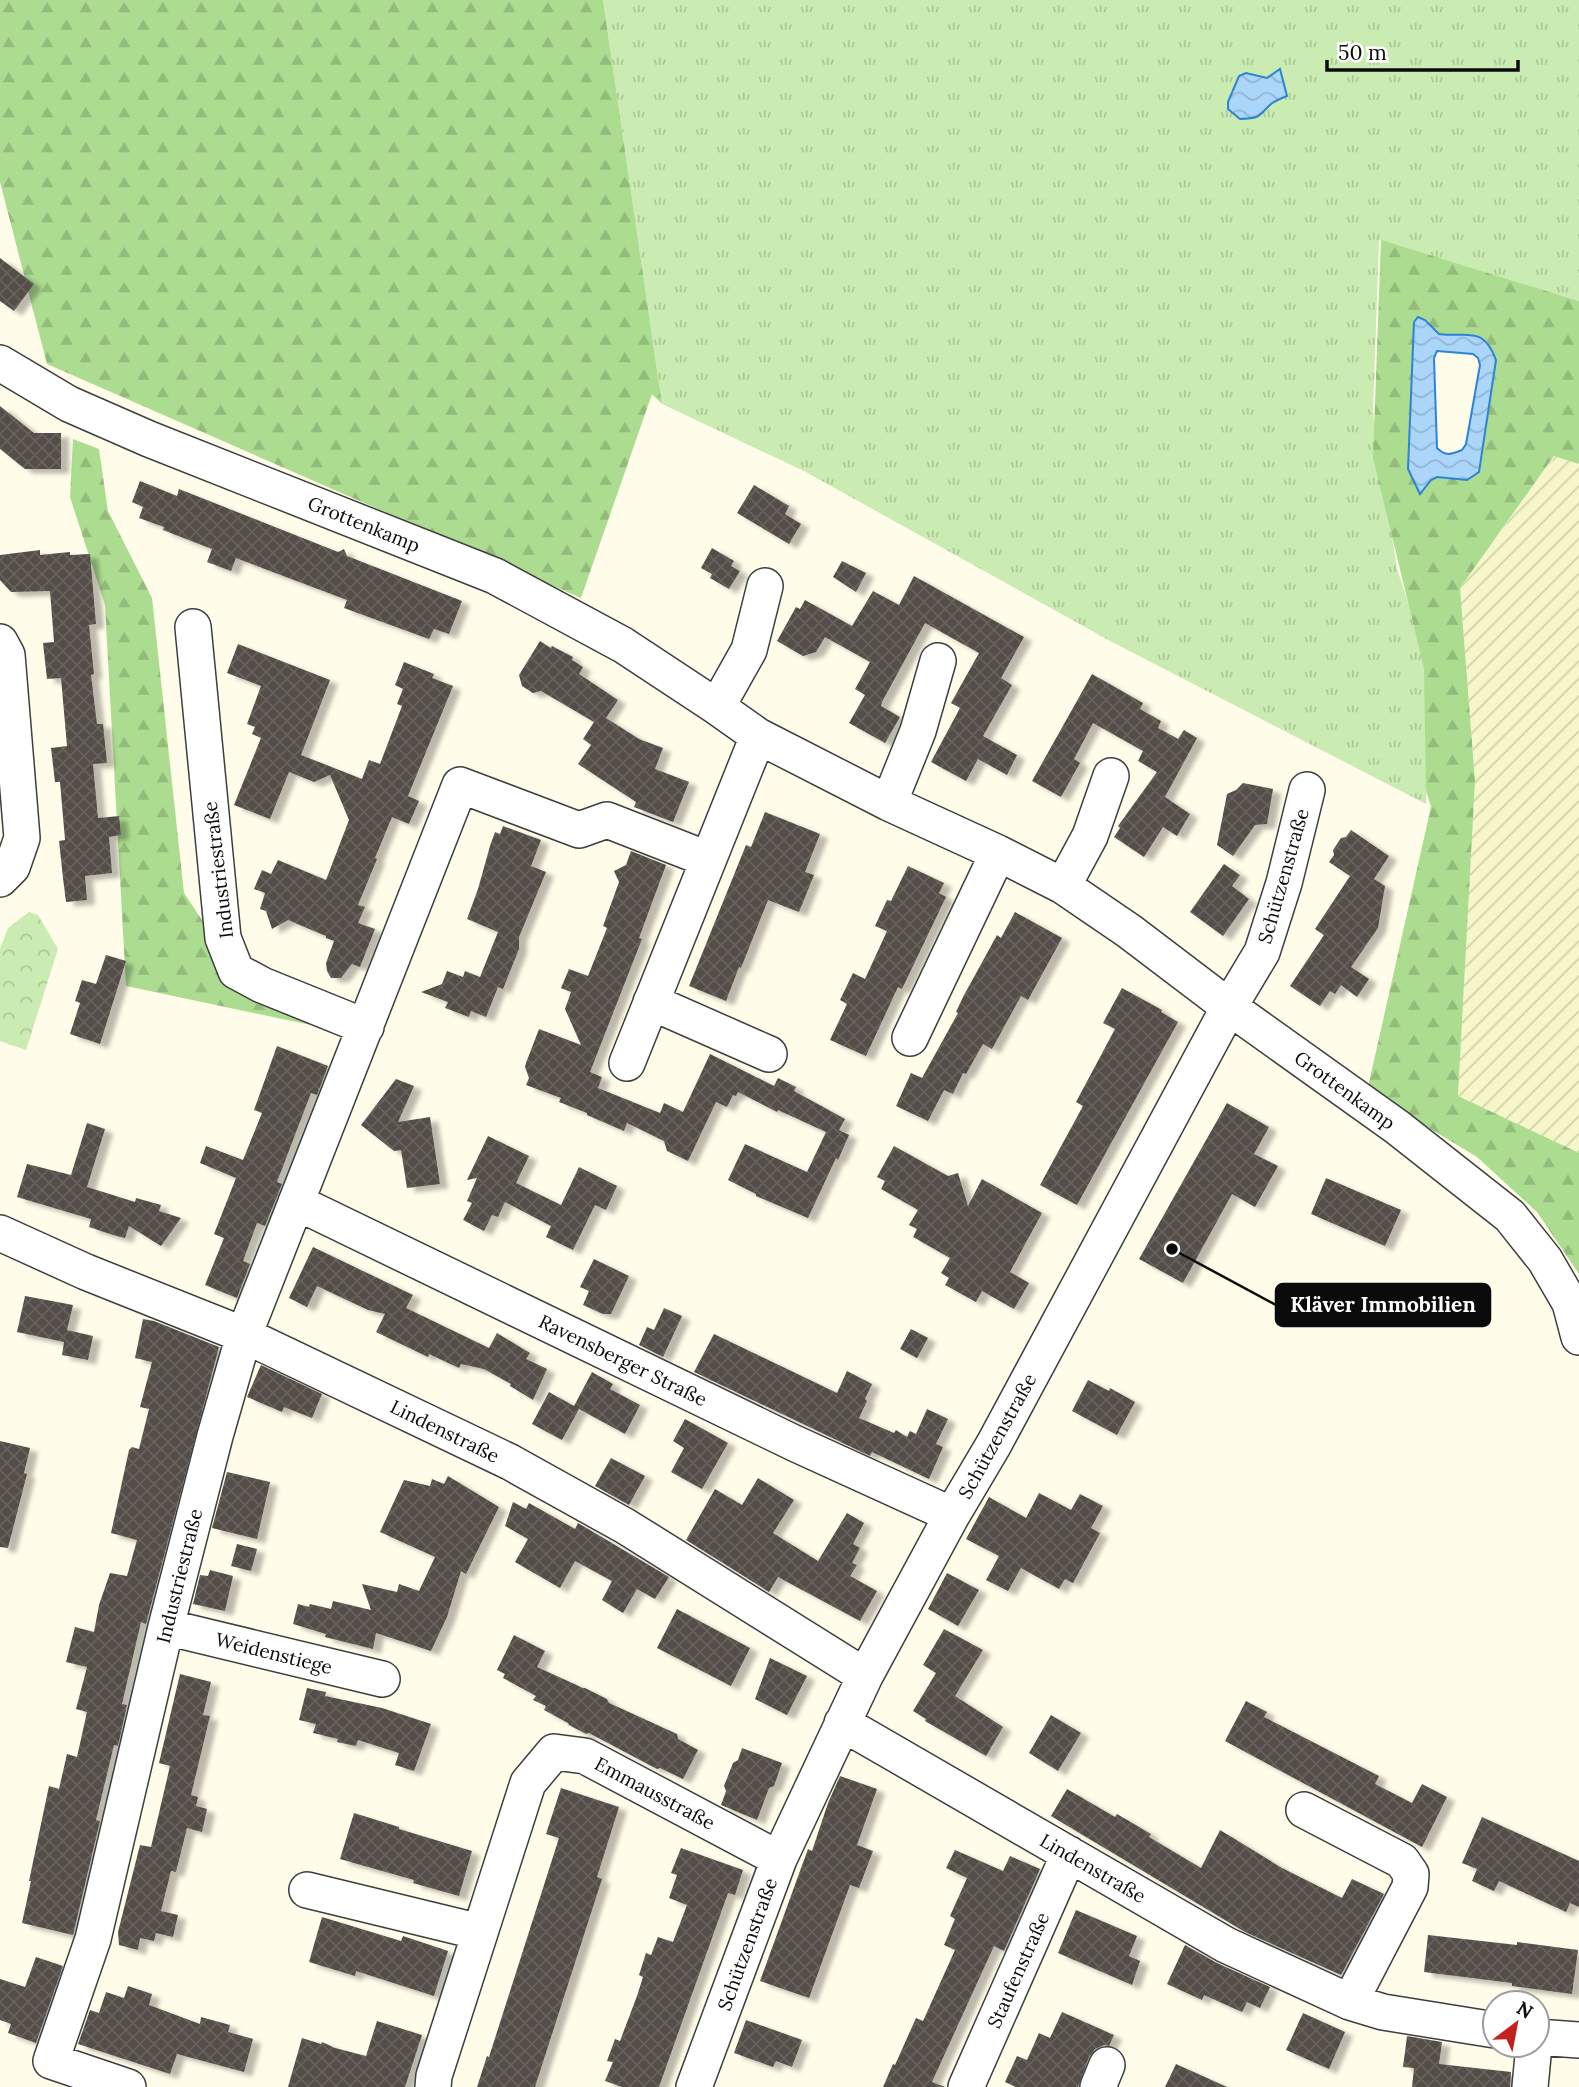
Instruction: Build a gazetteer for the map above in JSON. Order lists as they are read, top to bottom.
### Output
{
  "streets": {
    "street": [
      "Grottenkamp",
      "Industriestraße",
      "Schützenstraße",
      "Ravensberger Straße",
      "Lindenstraße",
      "Weidenstiege",
      "Emmausstraße",
      "Staufenstraße"
    ]
  },
  "crossings": [
    ["Grottenkamp", "Schützenstraße"],
    ["Industriestraße", "Ravensberger Straße"],
    ["Industriestraße", "Lindenstraße"],
    ["Industriestraße", "Weidenstiege"],
    ["Schützenstraße", "Ravensberger Straße"],
    ["Schützenstraße", "Lindenstraße"],
    ["Schützenstraße", "Emmausstraße"],
    ["Lindenstraße", "Staufenstraße"]
  ],
  "places": ["Kläver Immobilien"],
  "scale_bar": "50 m",
  "north": "top right"
}
